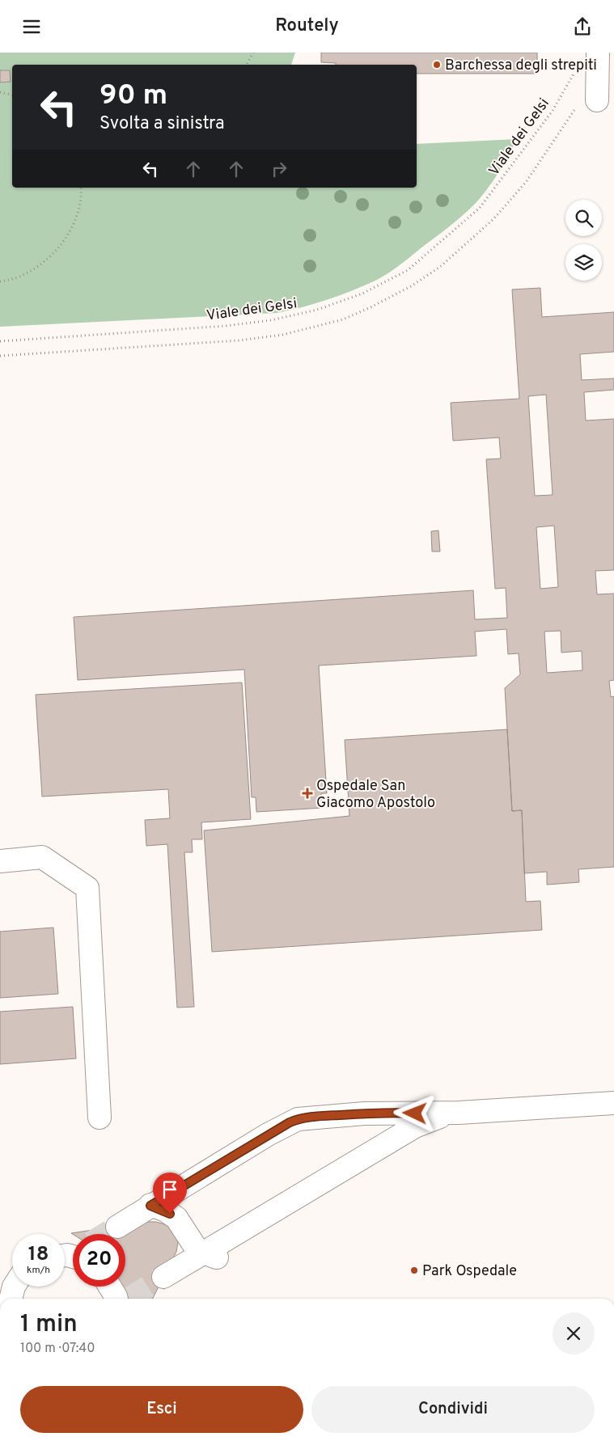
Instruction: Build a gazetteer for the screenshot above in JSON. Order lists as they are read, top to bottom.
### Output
{
  "streets": {
    "path": ["Viale dei Gelsi"]
  },
  "places": {
    "other": ["Barchessa degli strepiti", "Park Ospedale"],
    "health": ["Ospedale San Giacomo Apostolo"]
  },
  "page": {
    "header": "Routely",
    "turn": ["90 m", "Svolta a sinistra"],
    "speed": "18 km/h",
    "limit": "20",
    "heading": ["1 min", "100 m · 07:40"],
    "buttons": ["Esci", "Condividi"]
  }
}
